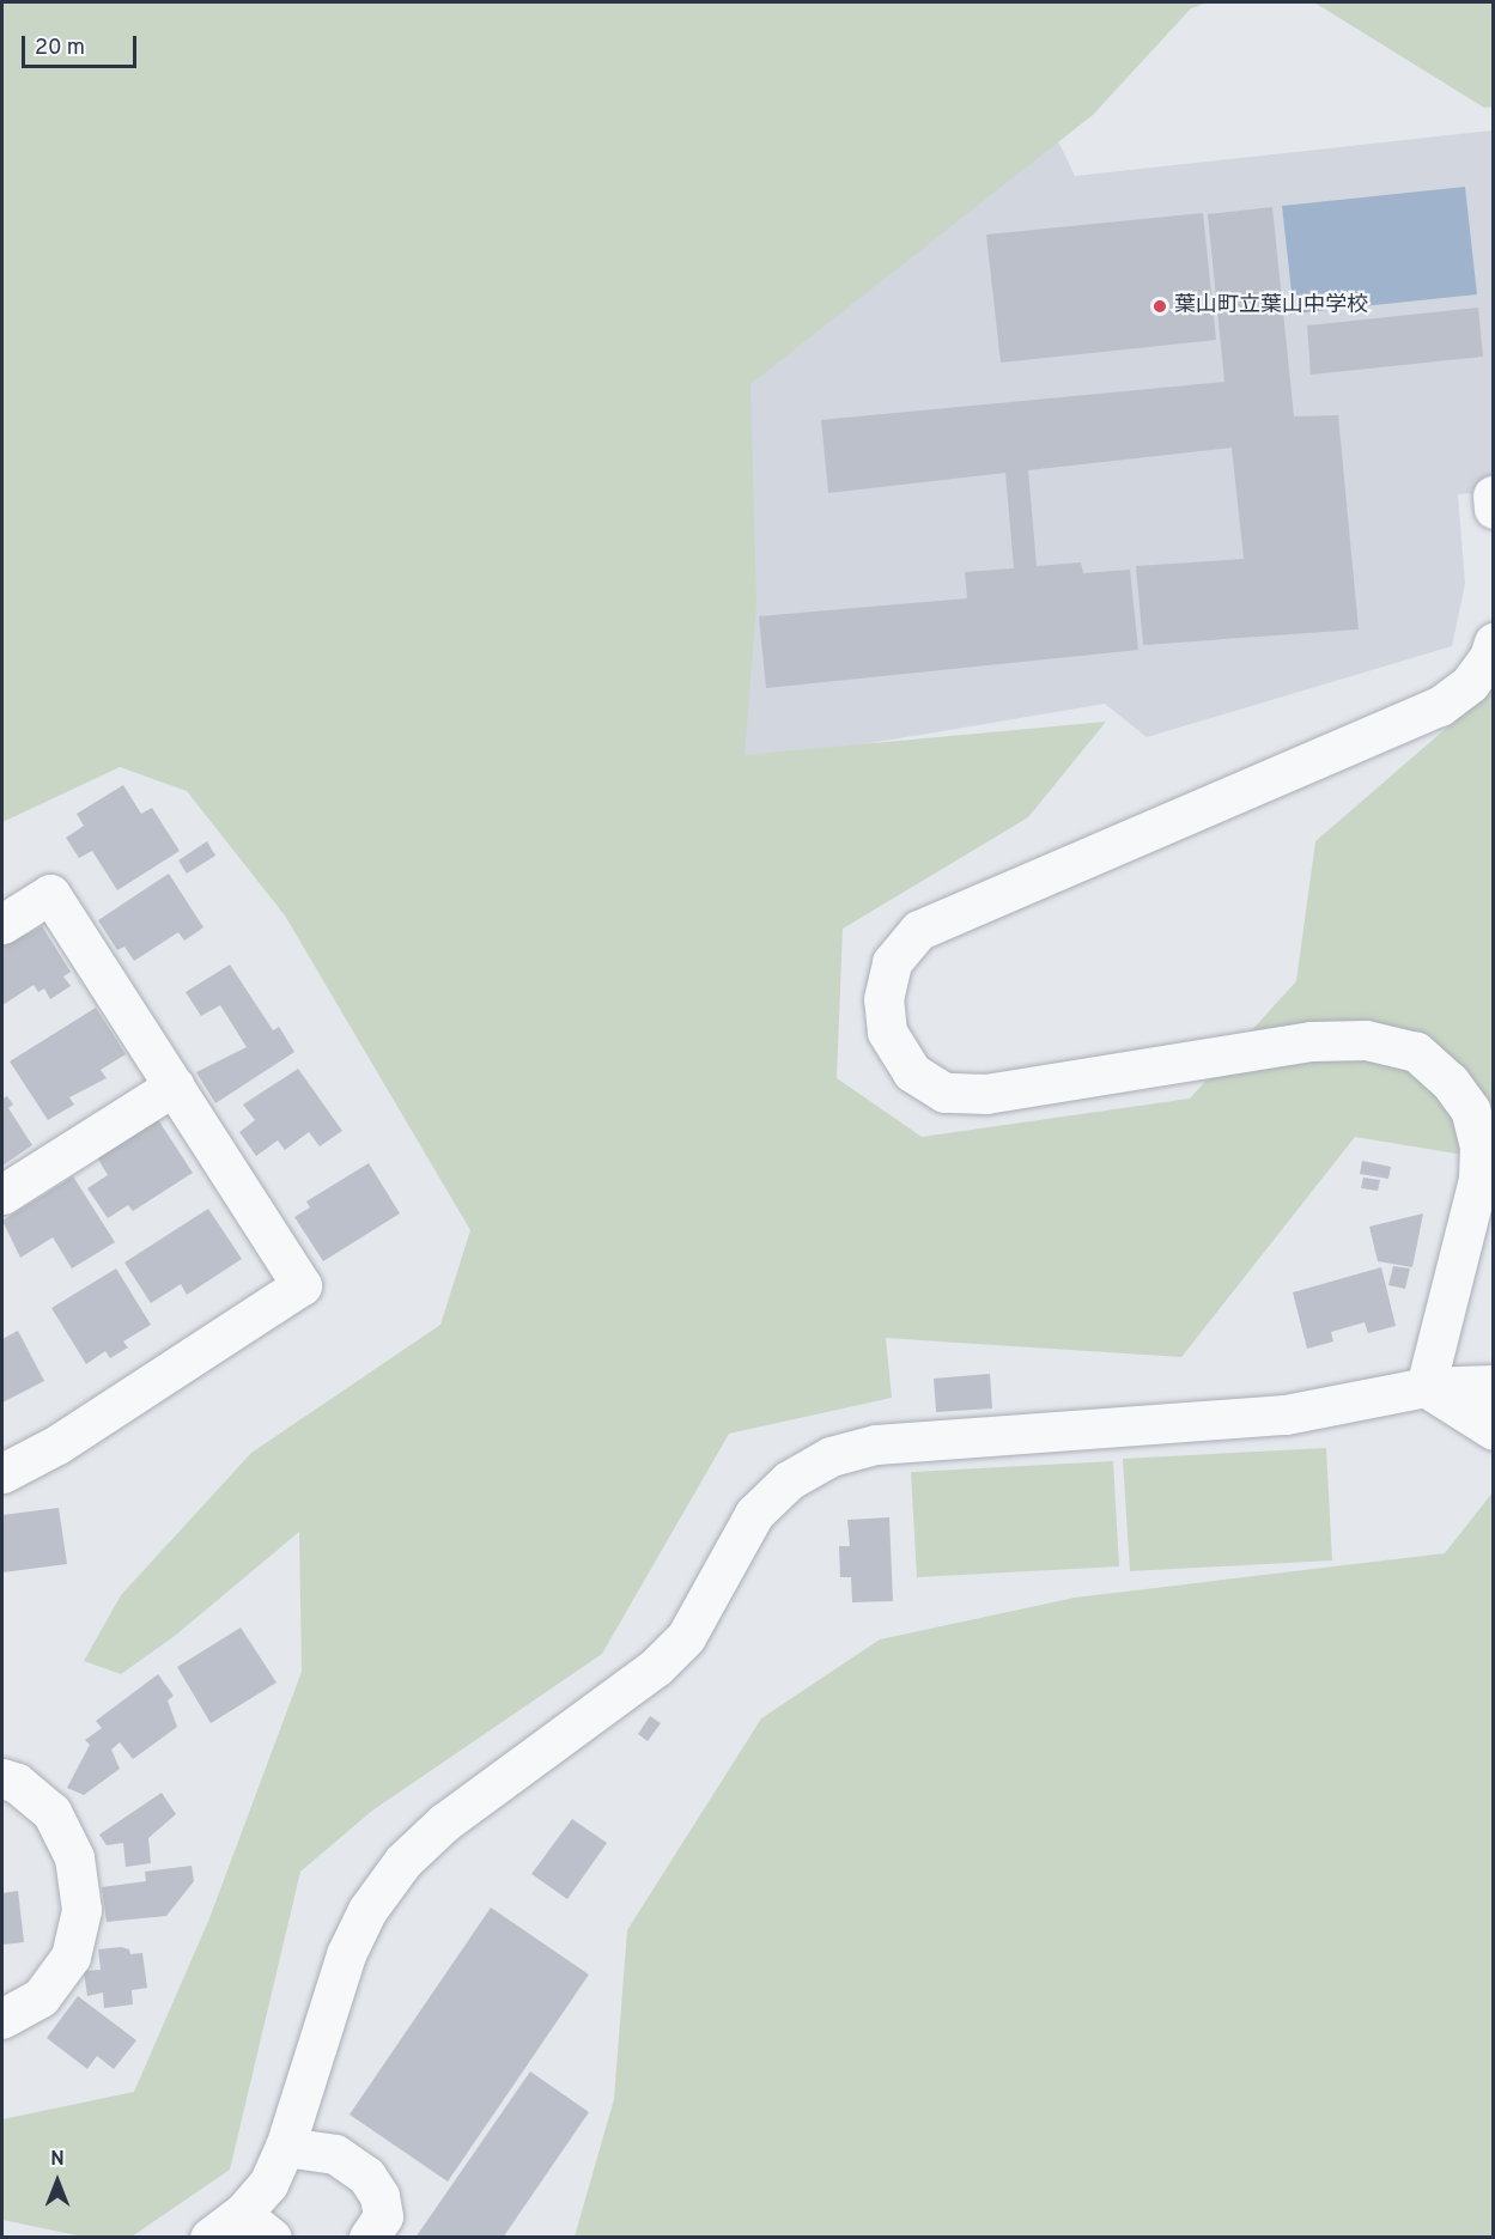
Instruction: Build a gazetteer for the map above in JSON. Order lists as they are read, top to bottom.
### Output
{
  "places": ["葉山町立葉山中学校"],
  "scale_bar": "20 m",
  "north": "top"
}
